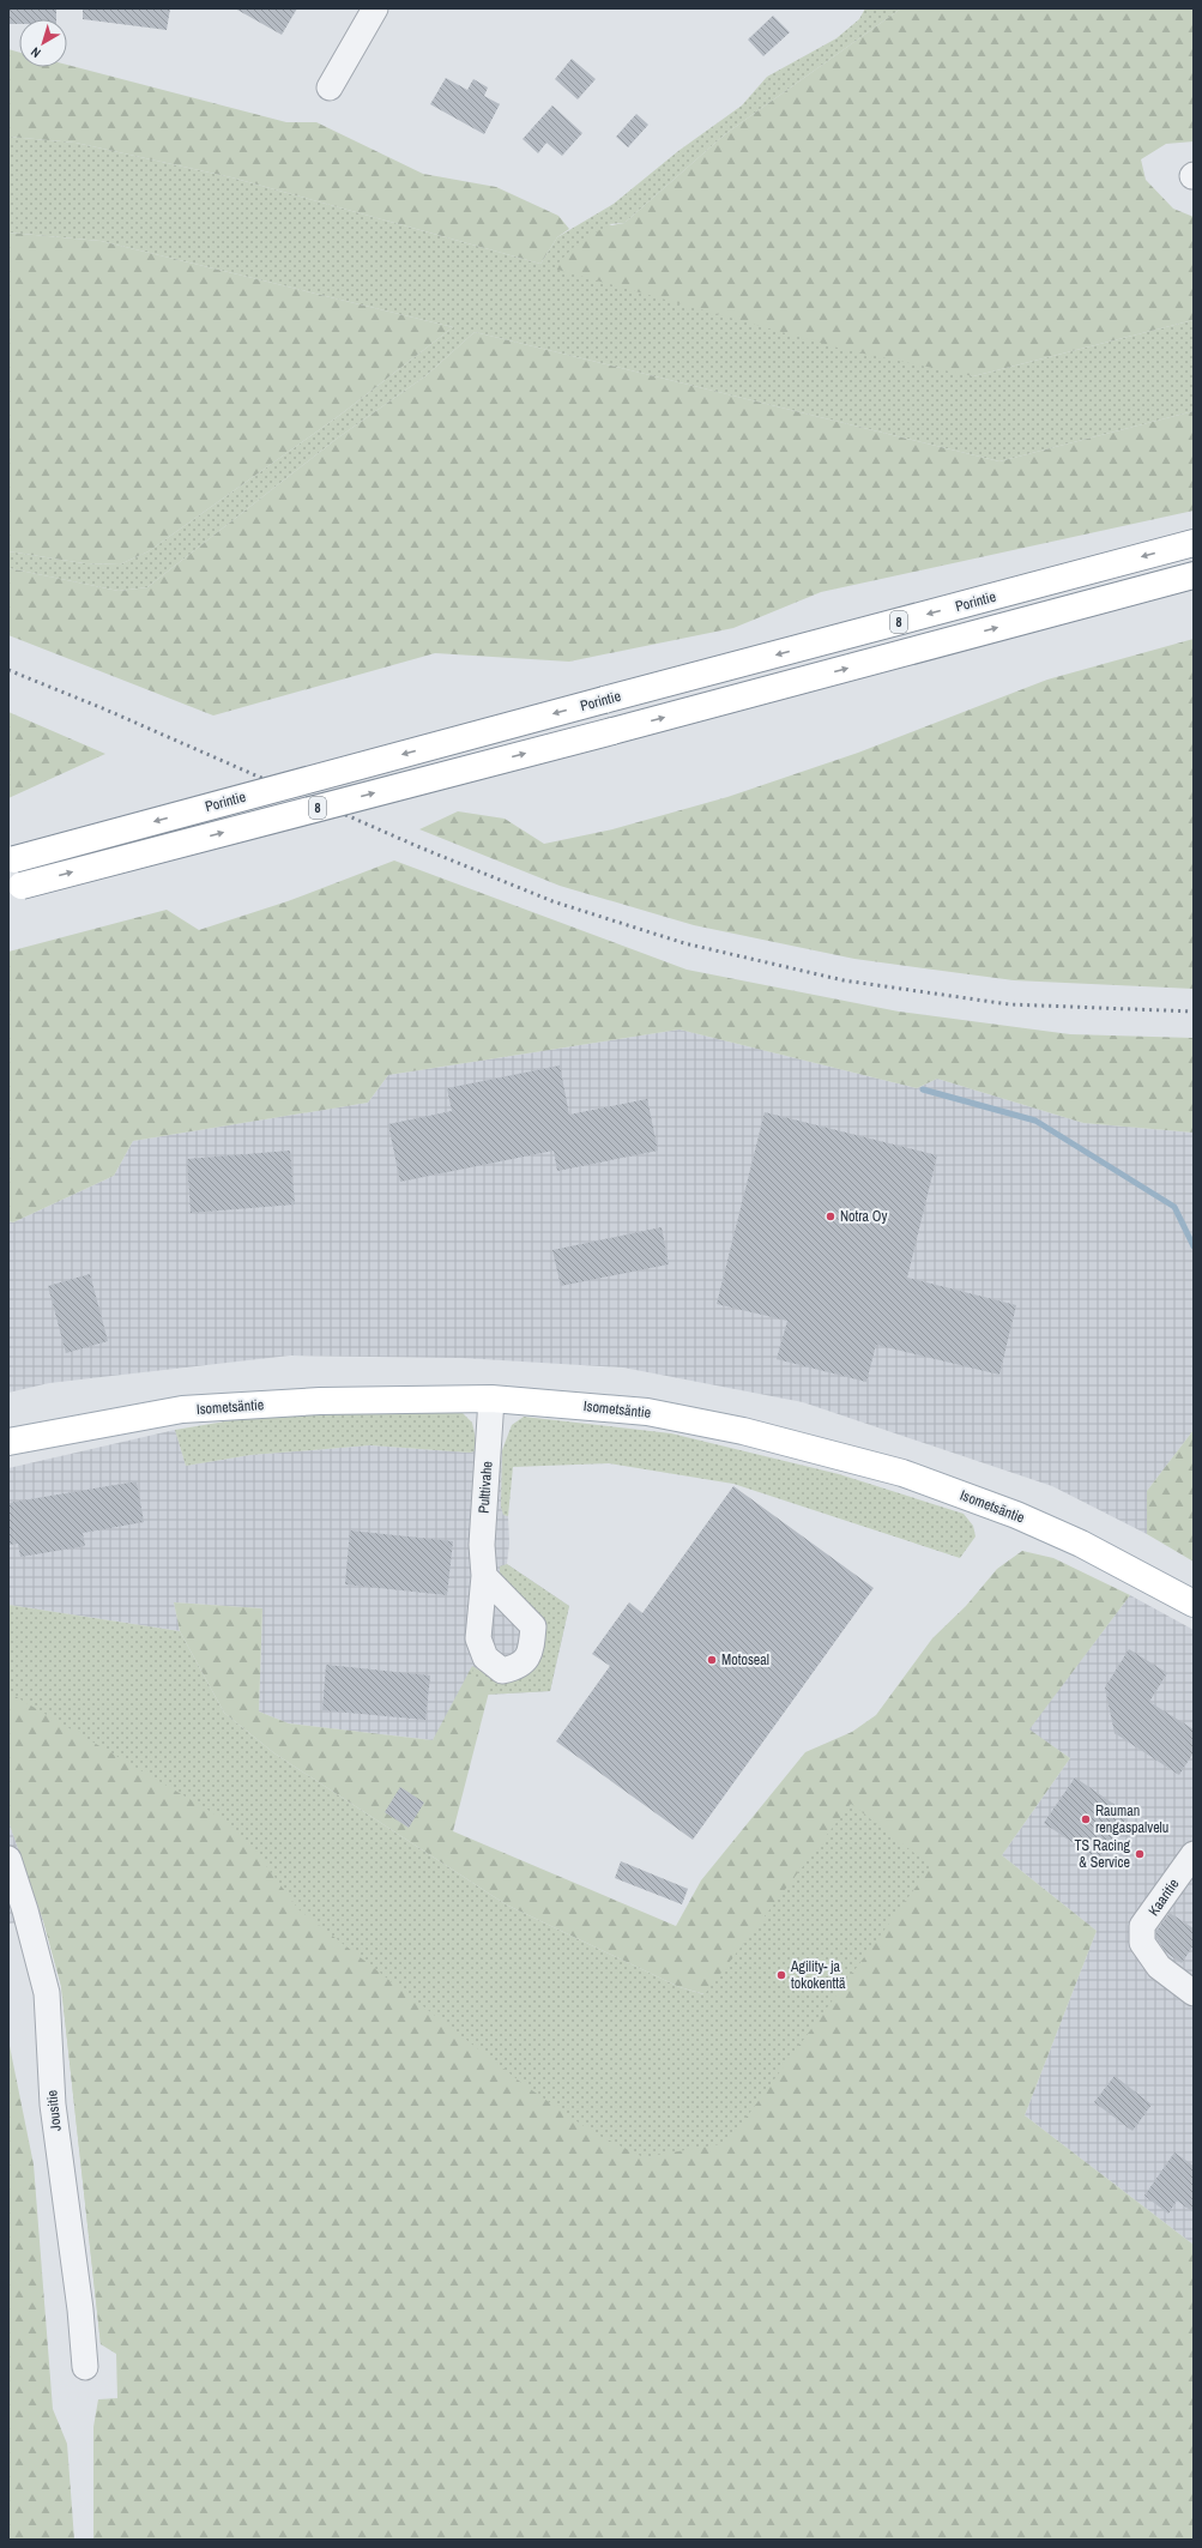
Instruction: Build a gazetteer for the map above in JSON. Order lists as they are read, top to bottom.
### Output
{
  "streets": {
    "main road": ["Porintie", "8", "Isometsäntie"],
    "street": ["Pulttivahe", "Kaaritie", "Jousitie"]
  },
  "crossings": [
    ["Isometsäntie", "Pulttivahe"]
  ],
  "places": [
    "Notra Oy",
    "Motoseal",
    "Rauman rengaspalvelu",
    "TS Racing & Service",
    "Agility- ja tokokenttä"
  ],
  "north": "bottom left"
}
